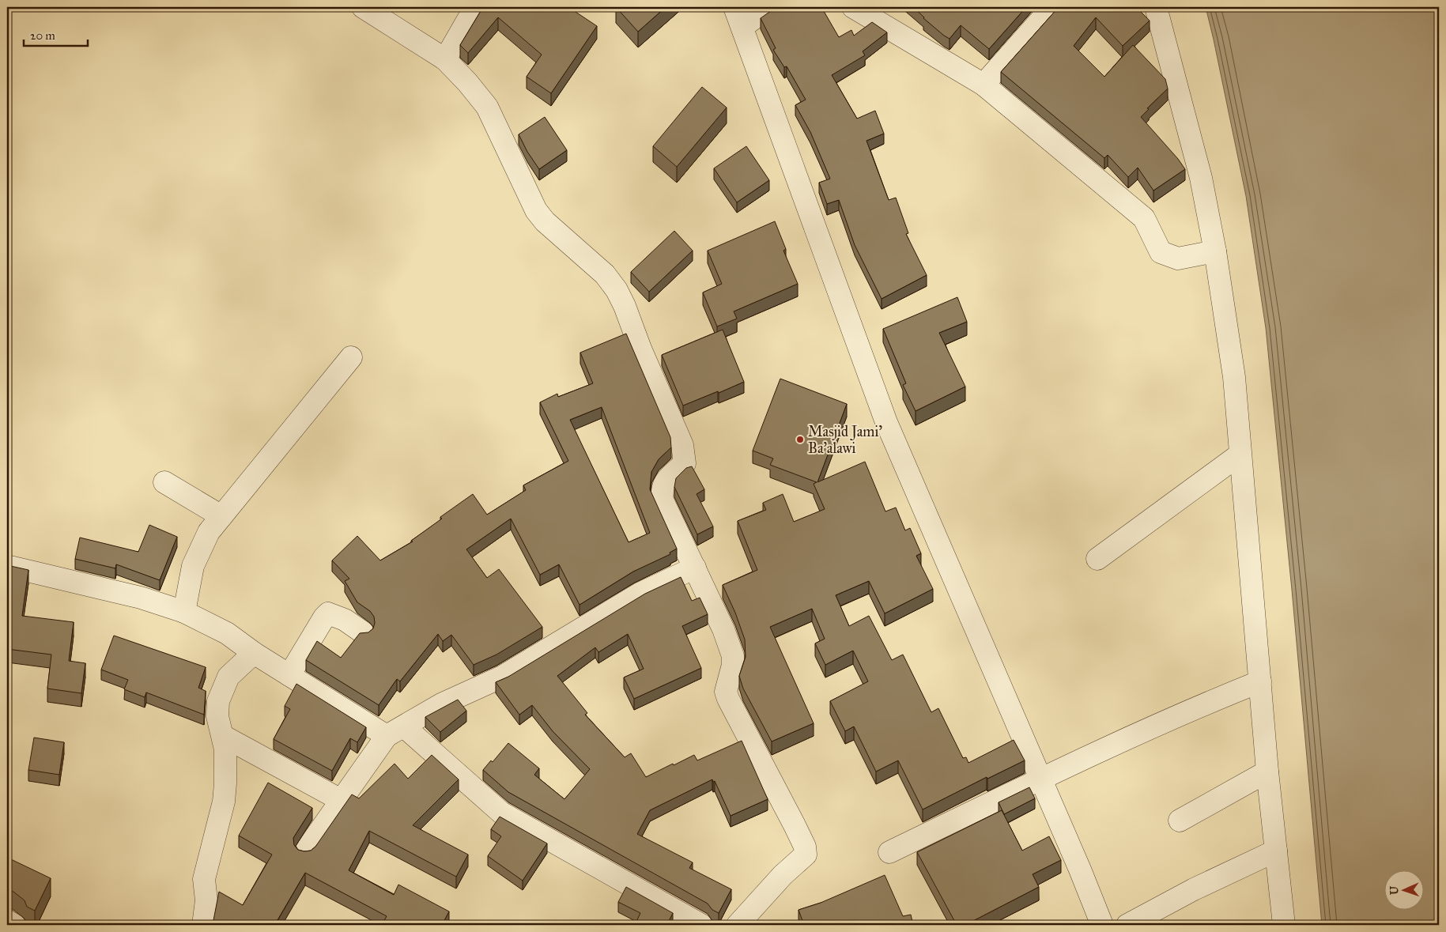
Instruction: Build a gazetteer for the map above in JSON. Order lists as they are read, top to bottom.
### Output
{
  "places": ["Masjid Jami' Ba'alawi"],
  "scale_bar": "20 m",
  "north": "left"
}
